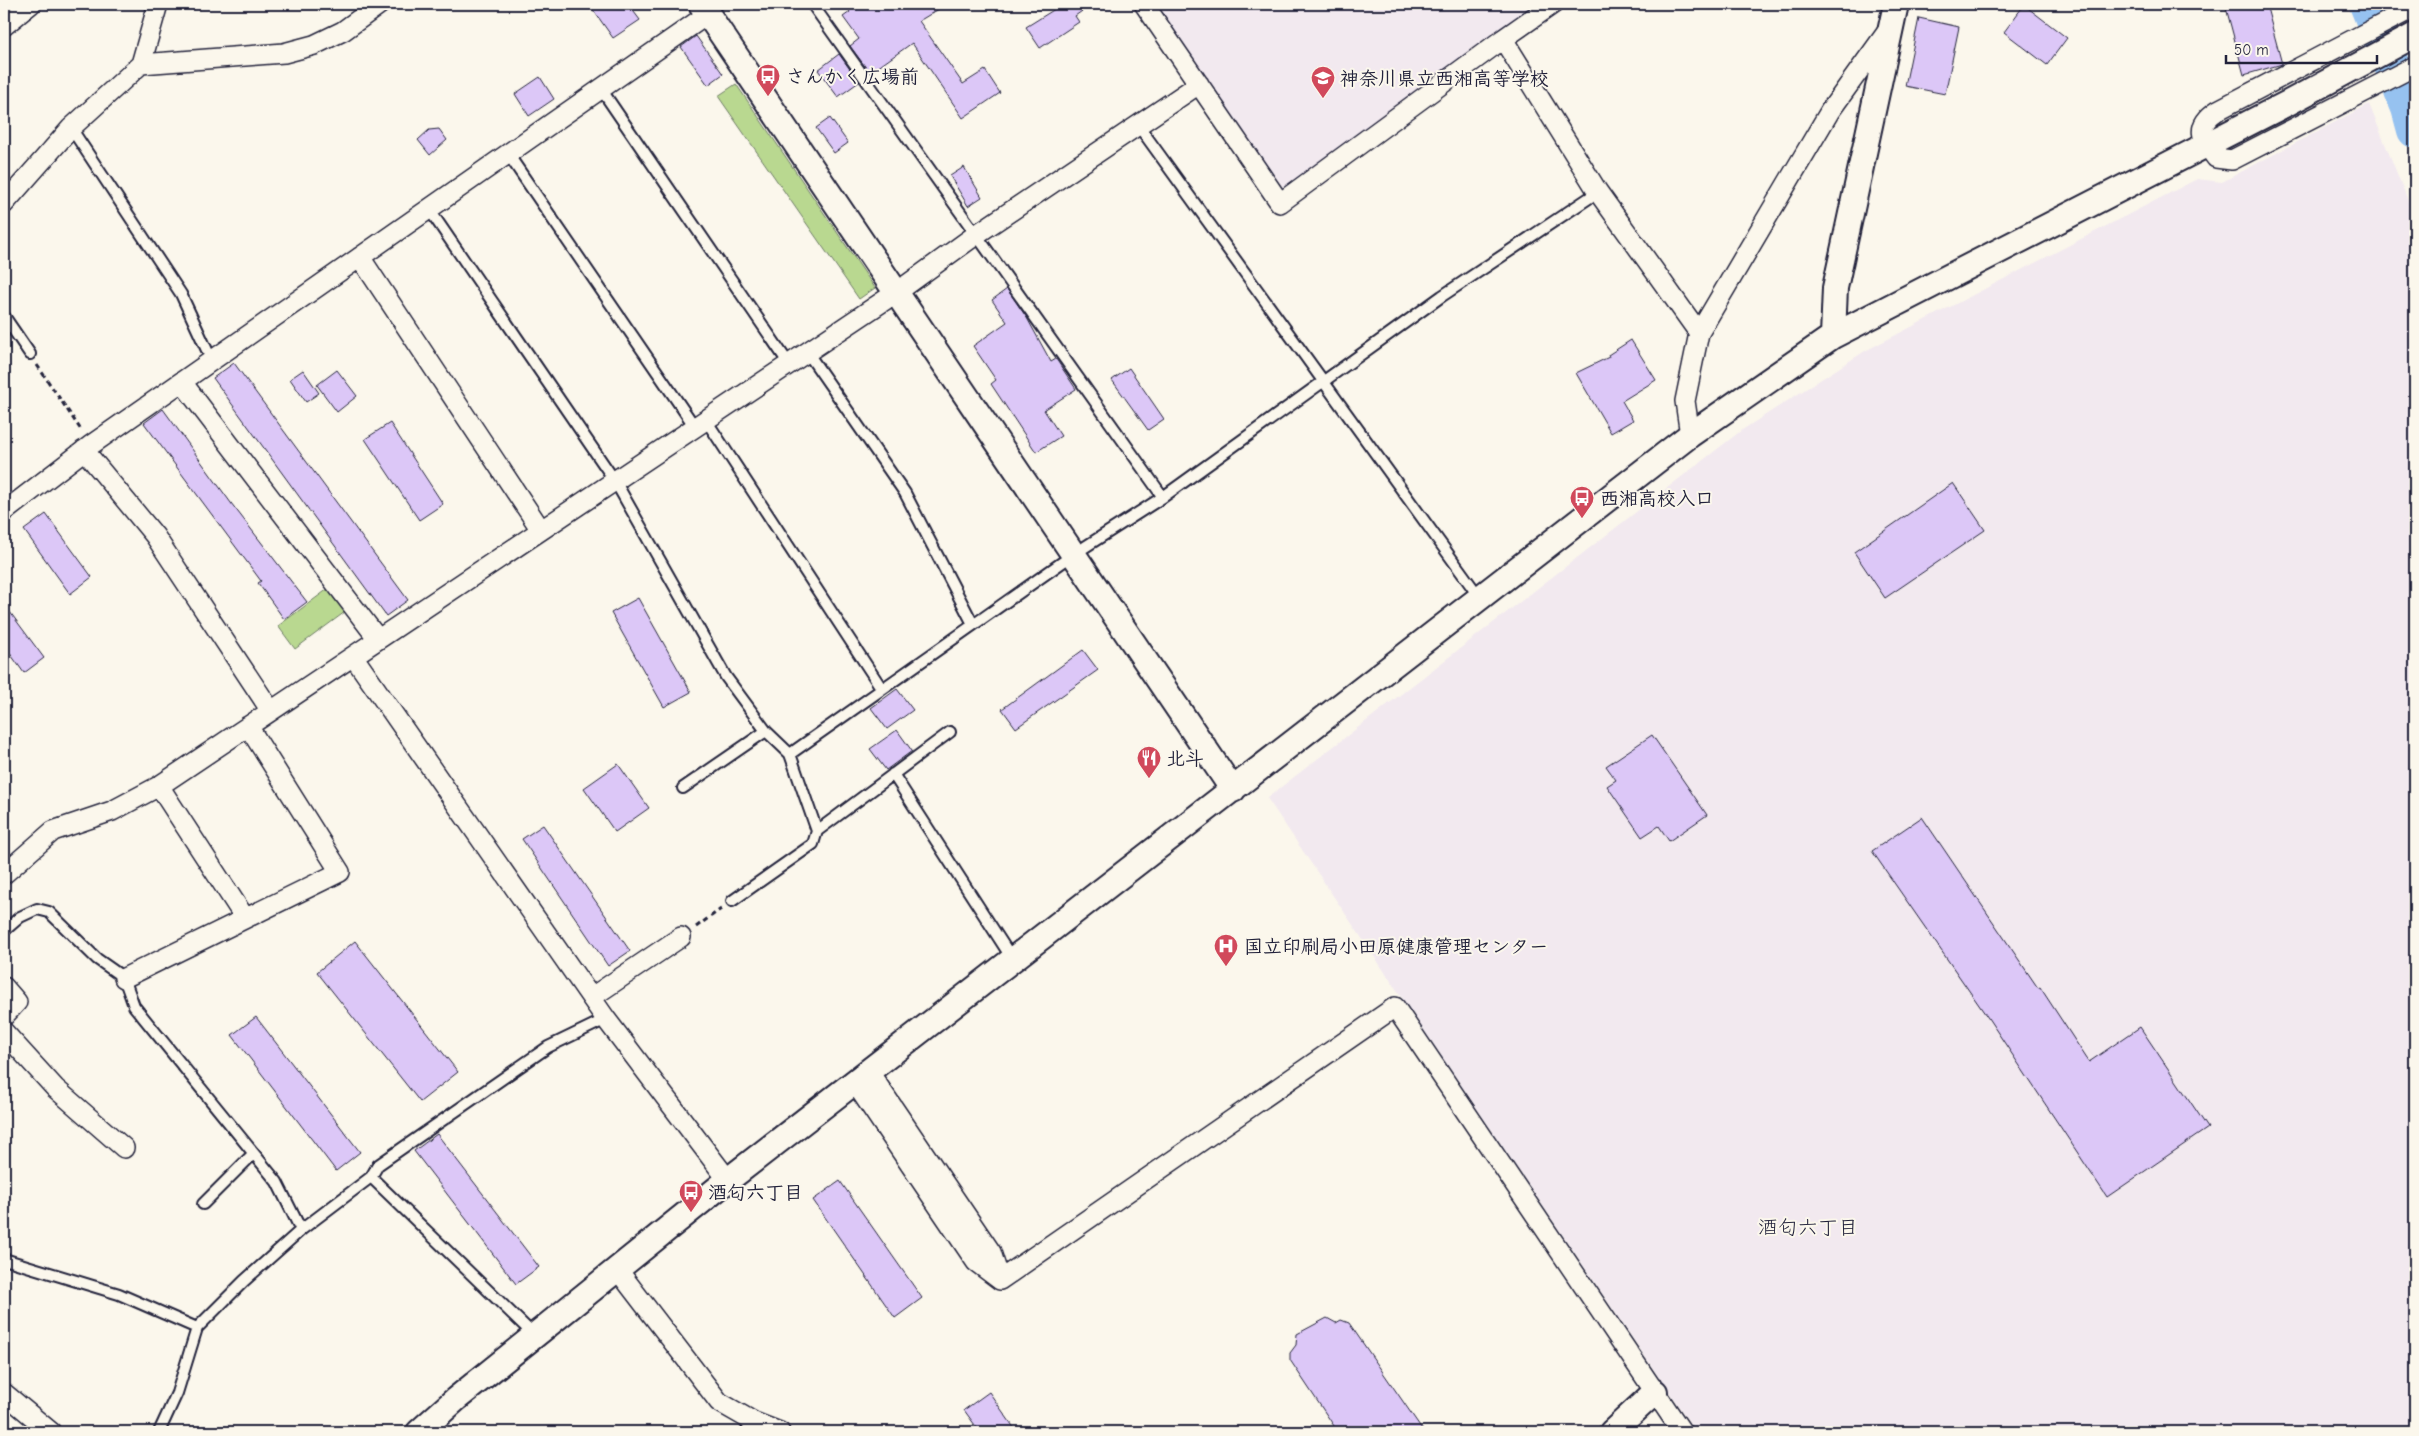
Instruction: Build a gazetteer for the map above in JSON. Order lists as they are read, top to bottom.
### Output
{
  "districts": ["酒匂六丁目"],
  "places": {
    "bus stop": ["さんかく広場前", "西湘高校入口", "酒匂六丁目"],
    "school or university": ["神奈川県立西湘高等学校"],
    "restaurant": ["北斗"],
    "hospital": ["国立印刷局小田原健康管理センター"]
  },
  "scale_bar": "50 m"
}
